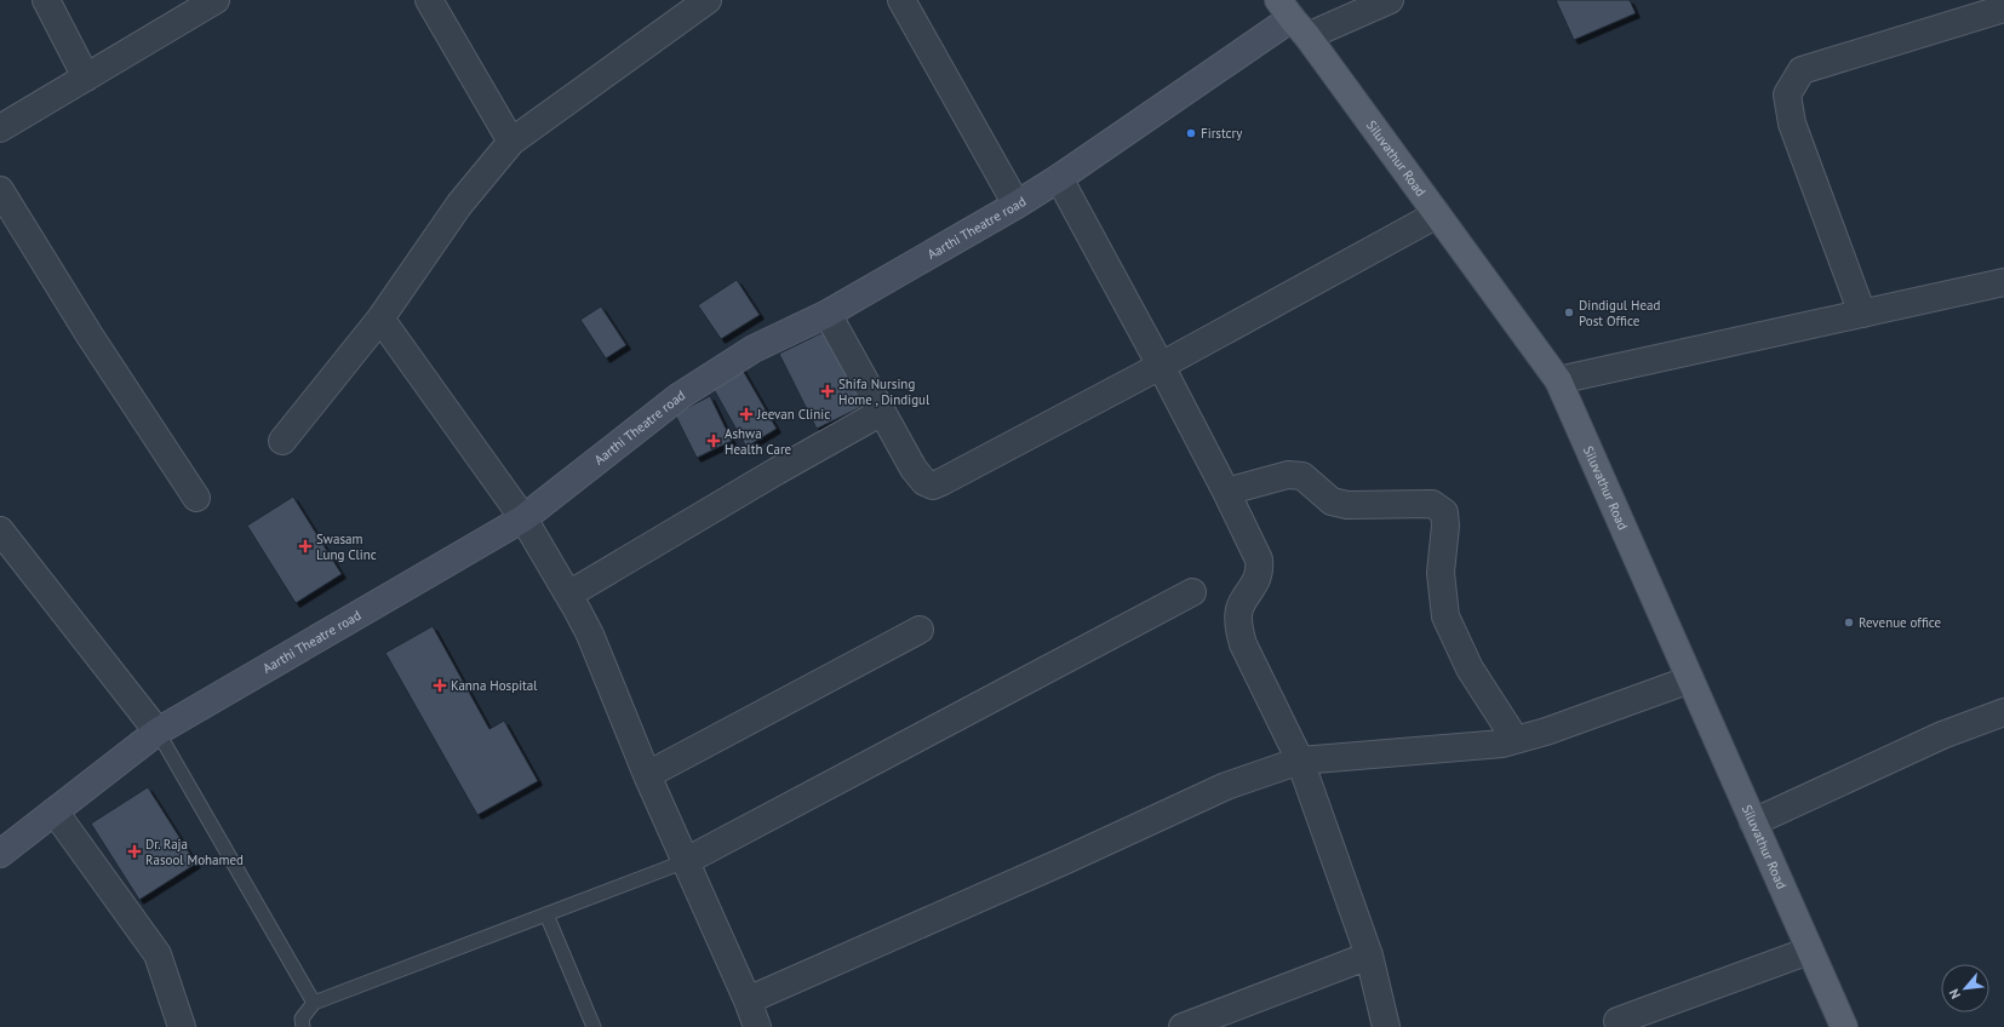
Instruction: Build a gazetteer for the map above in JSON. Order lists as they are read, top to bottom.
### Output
{
  "streets": {
    "main road": ["Siluvathur Road", "Aarthi Theatre road"]
  },
  "crossings": [
    ["Siluvathur Road", "Aarthi Theatre road"]
  ],
  "places": {
    "other": ["Firstcry", "Dindigul Head Post Office", "Revenue office"],
    "health": [
      "Shifa Nursing Home , Dindigul",
      "Jeevan Clinic",
      "Ashwa Health Care",
      "Swasam Lung Clinc",
      "Kanna Hospital",
      "Dr. Raja Rasool Mohamed"
    ]
  },
  "north": "bottom left"
}
